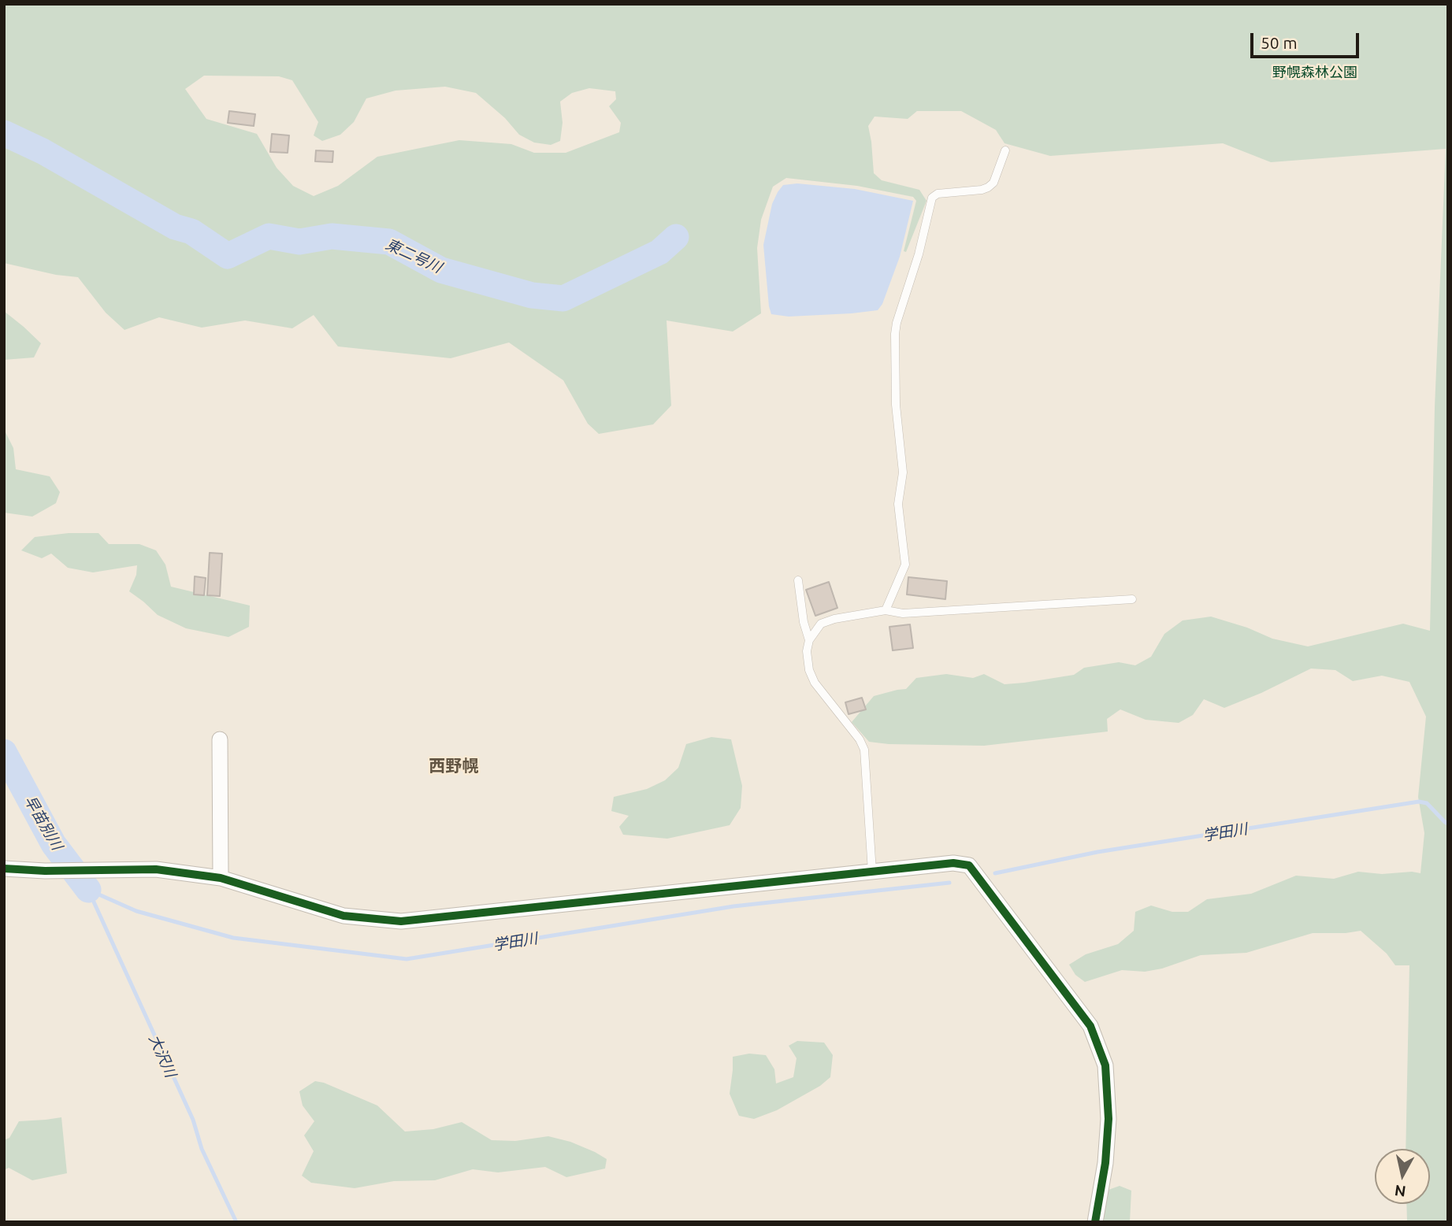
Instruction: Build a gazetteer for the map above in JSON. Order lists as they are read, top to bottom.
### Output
{
  "districts": ["西野幌"],
  "water": [
    "東二号川",
    "早苗別川",
    "学田川",
    "大沢川"
  ],
  "parks": ["野幌森林公園"],
  "scale_bar": "50 m",
  "north": "bottom"
}
